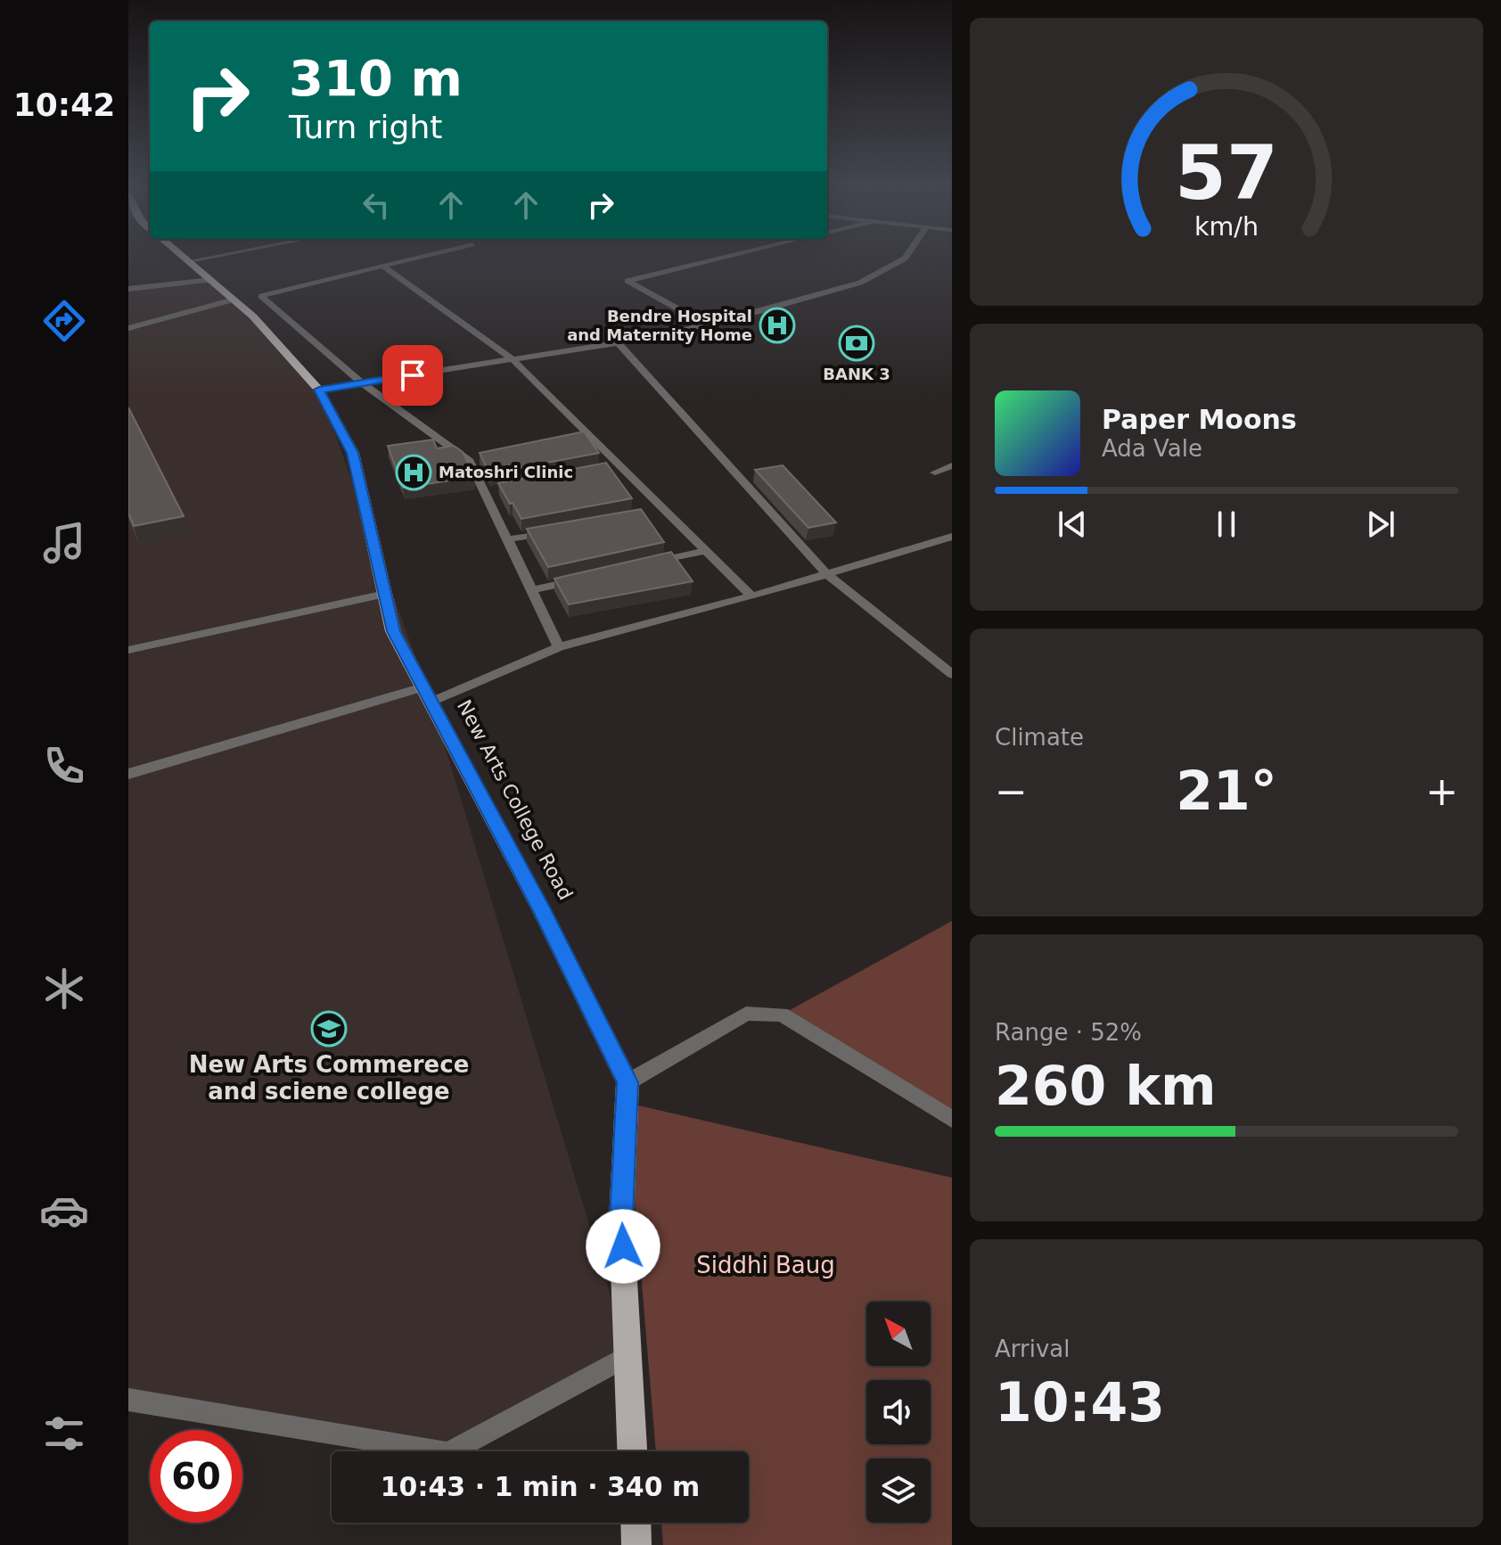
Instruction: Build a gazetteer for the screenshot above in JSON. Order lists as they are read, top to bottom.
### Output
{
  "streets": {
    "main road": ["New Arts College Road"]
  },
  "parks": ["Siddhi Baug"],
  "places": {
    "hospital": ["Bendre Hospital and Maternity Home", "Matoshri Clinic"],
    "bank": ["BANK 3"],
    "school or university": ["New Arts Commerece and sciene college"]
  },
  "north": "top left",
  "page": {
    "tabs": "10:42",
    "turn": ["310 m", "Turn right"],
    "song": ["Paper Moons", "Ada Vale"],
    "tile": [
      "Climate",
      ["Range · 52%", "260 km"],
      ["Arrival", "10:43"]
    ],
    "heat": ["−", "21°", "+"],
    "limit": "60",
    "trip": "10:43 · 1 min · 340 m",
    "gauge": ["57", "km/h"]
  }
}
